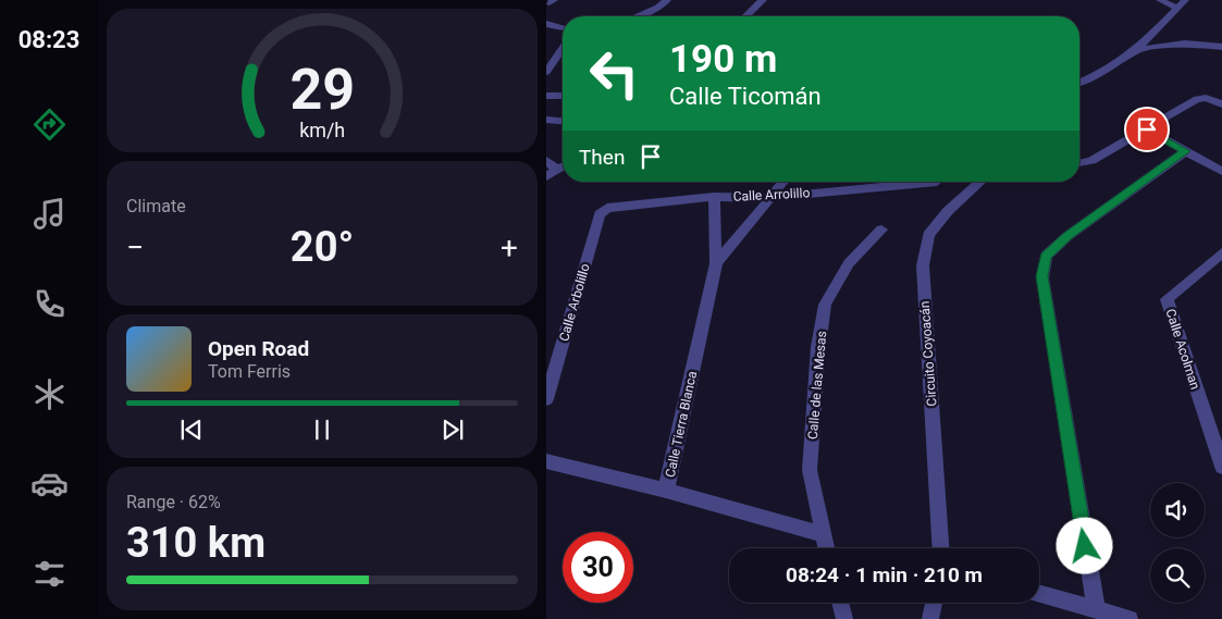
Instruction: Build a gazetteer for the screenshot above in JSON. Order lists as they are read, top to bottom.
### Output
{
  "streets": {
    "street": [
      "Calle Arrolillo",
      "Calle Arbolillo",
      "Calle Acolman",
      "Circuito Coyoacán",
      "Calle de las Mesas",
      "Calle Tierra Blanca"
    ]
  },
  "crossings": [
    ["Calle Arrolillo", "Calle Arbolillo"],
    ["Calle Arrolillo", "Calle Tierra Blanca"],
    ["Calle de las Mesas", "Calle Tierra Blanca"]
  ],
  "page": {
    "tabs": "08:23",
    "turn": ["190 m", "Calle Ticomán"],
    "then": "Then",
    "tile": [
      "Climate",
      ["Range · 62%", "310 km"]
    ],
    "heat": ["−", "20°", "+"],
    "song": ["Open Road", "Tom Ferris"],
    "limit": "30",
    "trip": "08:24 · 1 min · 210 m",
    "gauge": ["29", "km/h"]
  }
}
